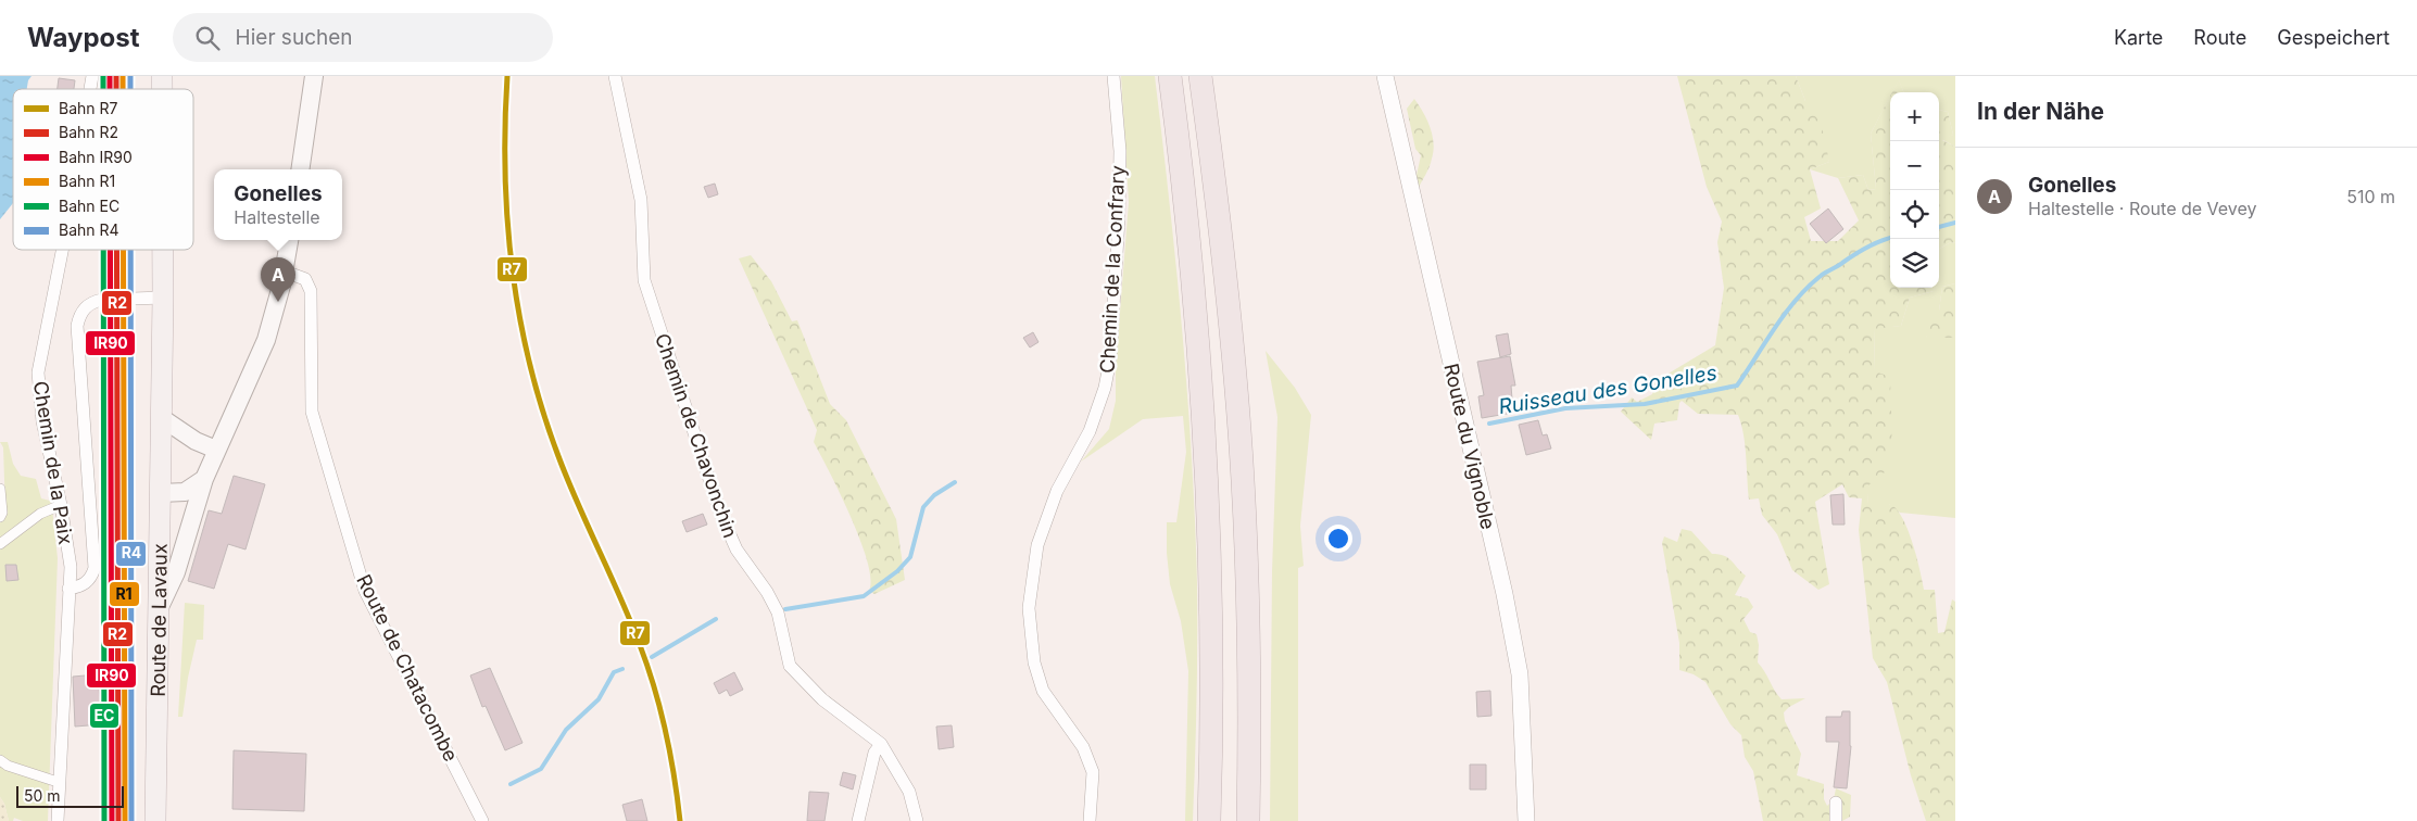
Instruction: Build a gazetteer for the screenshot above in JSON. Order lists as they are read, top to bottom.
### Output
{
  "streets": {
    "main road": ["Route de Lavaux"],
    "street": [
      "Chemin de la Confrary",
      "Chemin de Chavonchin",
      "Route du Vignoble",
      "Chemin de la Paix",
      "Route de Chatacombe"
    ]
  },
  "water": ["Ruisseau des Gonelles"],
  "lines": [
    "rail line R7",
    "rail line R2",
    "rail line IR90",
    "rail line R1",
    "rail line EC",
    "rail line R4"
  ],
  "legend": [
    "Bahn R7",
    "Bahn R2",
    "Bahn IR90",
    "Bahn R1",
    "Bahn EC",
    "Bahn R4"
  ],
  "scale_bar": "50 m",
  "page": {
    "header": "Waypost",
    "search": "Hier suchen",
    "nav": ["Karte", "Route", "Gespeichert"],
    "heading": "In der Nähe",
    "map_buttons": ["+", "−"],
    "list": [
      {
        "mark": "A",
        "name": "Gonelles",
        "note": "Haltestelle · Route de Vevey",
        "value": "510 m"
      }
    ],
    "popup": ["Gonelles", "Haltestelle"],
    "pins": "A",
    "scale": "50 m"
  }
}
